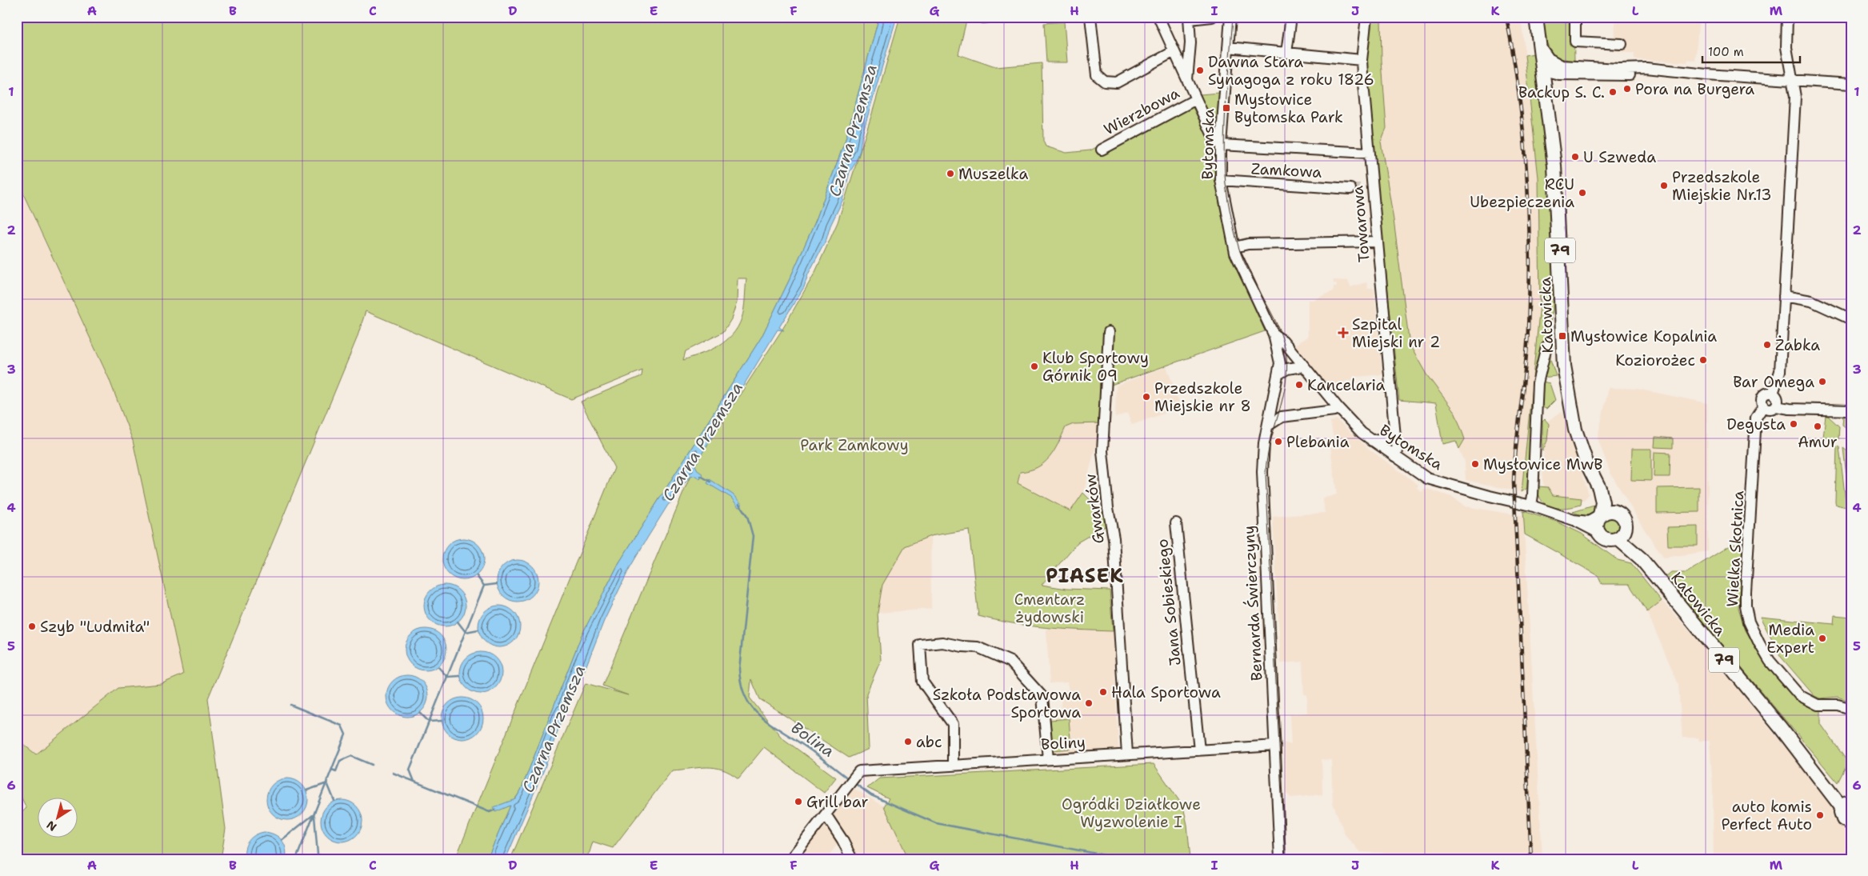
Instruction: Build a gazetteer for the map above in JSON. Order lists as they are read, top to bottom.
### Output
{
  "streets": {
    "main road": ["79", "Katowicka"],
    "street": [
      "Wierzbowa",
      "Bytomska",
      "Zamkowa",
      "Towarowa",
      "Gwarków",
      "Wielka Skotnica",
      "Jana Sobieskiego",
      "Bernarda Świerczyny",
      "Boliny"
    ]
  },
  "crossings": [
    ["Bytomska", "Zamkowa"],
    ["Bytomska", "Towarowa"],
    ["Bytomska", "79"],
    ["Bytomska", "Katowicka"],
    ["Bytomska", "Bernarda Świerczyny"],
    ["79", "Katowicka"],
    ["Gwarków", "Boliny"],
    ["Jana Sobieskiego", "Boliny"],
    ["Bernarda Świerczyny", "Boliny"]
  ],
  "districts": ["PIASEK"],
  "water": ["Czarna Przemsza", "Bolina"],
  "parks": ["Park Zamkowy", "Cmentarz żydowski", "Ogródki Działkowe Wyzwolenie I"],
  "places": {
    "other": [
      "Dawna Stara Synagoga z roku 1826",
      "Pora na Burgera",
      "Backup S. C.",
      "U Szweda",
      "Muszelka",
      "Przedszkole Miejskie Nr.13",
      "RCU Ubezpieczenia",
      "Żabka",
      "Koziorożec",
      "Klub Sportowy Górnik 09",
      "Bar Omega",
      "Kancelaria",
      "Przedszkole Miejskie nr 8",
      "Degusta",
      "Amur",
      "Plebania",
      "Mysłowice MwB",
      "Szyb \"Ludmiła\"",
      "Media Expert",
      "Hala Sportowa",
      "Szkoła Podstawowa Sportowa",
      "abc",
      "Grill bar",
      "auto komis Perfect Auto"
    ],
    "transit": ["Mysłowice Bytomska Park", "Mysłowice Kopalnia"],
    "health": ["Szpital Miejski nr 2"]
  },
  "scale_bar": "100 m",
  "north": "bottom left",
  "grid": {
    "columns": [
      "A",
      "B",
      "C",
      "D",
      "E",
      "F",
      "G",
      "H",
      "I",
      "J",
      "K",
      "L",
      "M"
    ],
    "rows": [
      "1",
      "2",
      "3",
      "4",
      "5",
      "6"
    ]
  }
}
